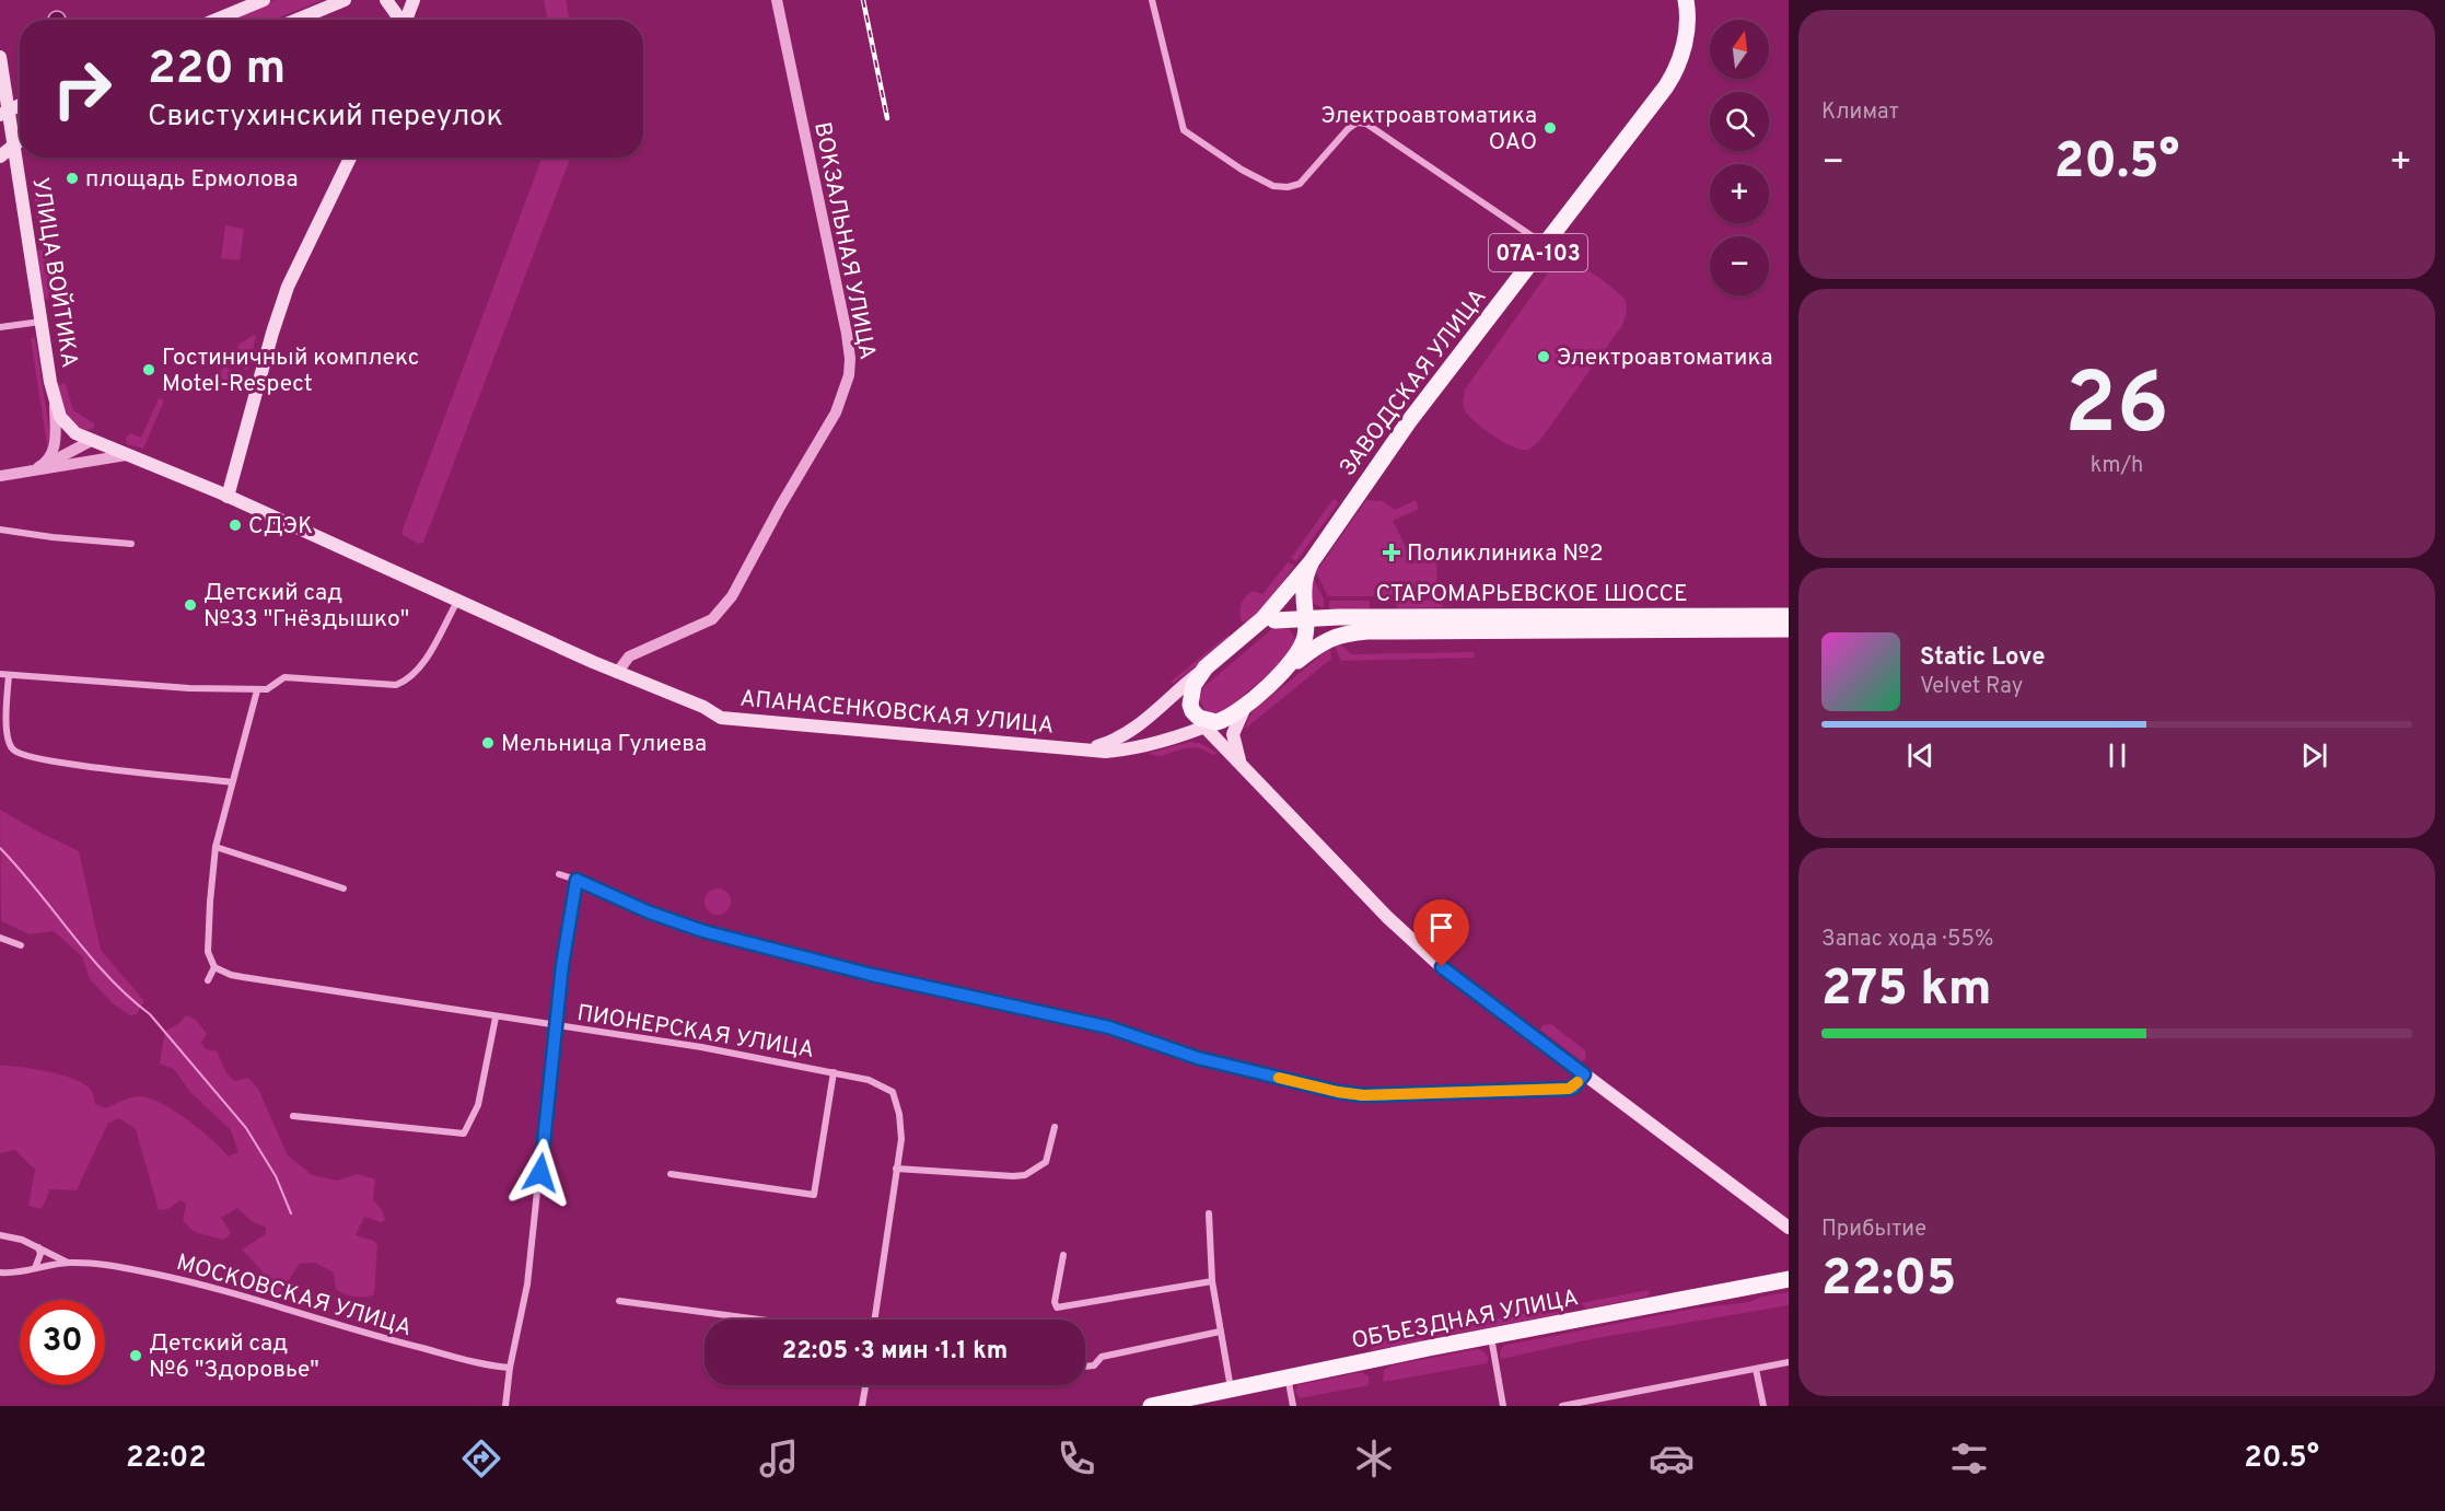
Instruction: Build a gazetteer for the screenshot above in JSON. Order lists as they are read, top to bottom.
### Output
{
  "streets": {
    "main road": [
      "07А-103",
      "УЛИЦА ВОЙТИКА",
      "ЗАВОДСКАЯ УЛИЦА",
      "СТАРОМАРЬЕВСКОЕ ШОССЕ",
      "АПАНАСЕНКОВСКАЯ УЛИЦА",
      "ОБЪЕЗДНАЯ УЛИЦА"
    ],
    "street": ["ВОКЗАЛЬНАЯ УЛИЦА", "ПИОНЕРСКАЯ УЛИЦА", "МОСКОВСКАЯ УЛИЦА"]
  },
  "crossings": [
    ["ВОКЗАЛЬНАЯ УЛИЦА", "АПАНАСЕНКОВСКАЯ УЛИЦА"],
    ["УЛИЦА ВОЙТИКА", "АПАНАСЕНКОВСКАЯ УЛИЦА"],
    ["ЗАВОДСКАЯ УЛИЦА", "СТАРОМАРЬЕВСКОЕ ШОССЕ"]
  ],
  "places": {
    "other": [
      "Электроавтоматика ОАО",
      "площадь Ермолова",
      "Электроавтоматика",
      "Гостиничный комплекс Motel-Respect",
      "СДЭК",
      "Детский сад №33 \"Гнёздышко\"",
      "Мельница Гулиева",
      "Детский сад №6 \"Здоровье\""
    ],
    "health": ["Поликлиника №2"]
  },
  "north": "top",
  "page": {
    "tile": [
      "Климат",
      ["26", "km/h"],
      ["Запас хода · 55%", "275 km"],
      ["Прибытие", "22:05"]
    ],
    "map_buttons": ["+", "−"],
    "turn": ["220 m", "Свистухинский переулок"],
    "heat": ["−", "20.5°", "+"],
    "song": ["Static Love", "Velvet Ray"],
    "limit": "30",
    "trip": "22:05 · 3 мин · 1.1 km",
    "tabs": ["22:02", "20.5°"]
  }
}
